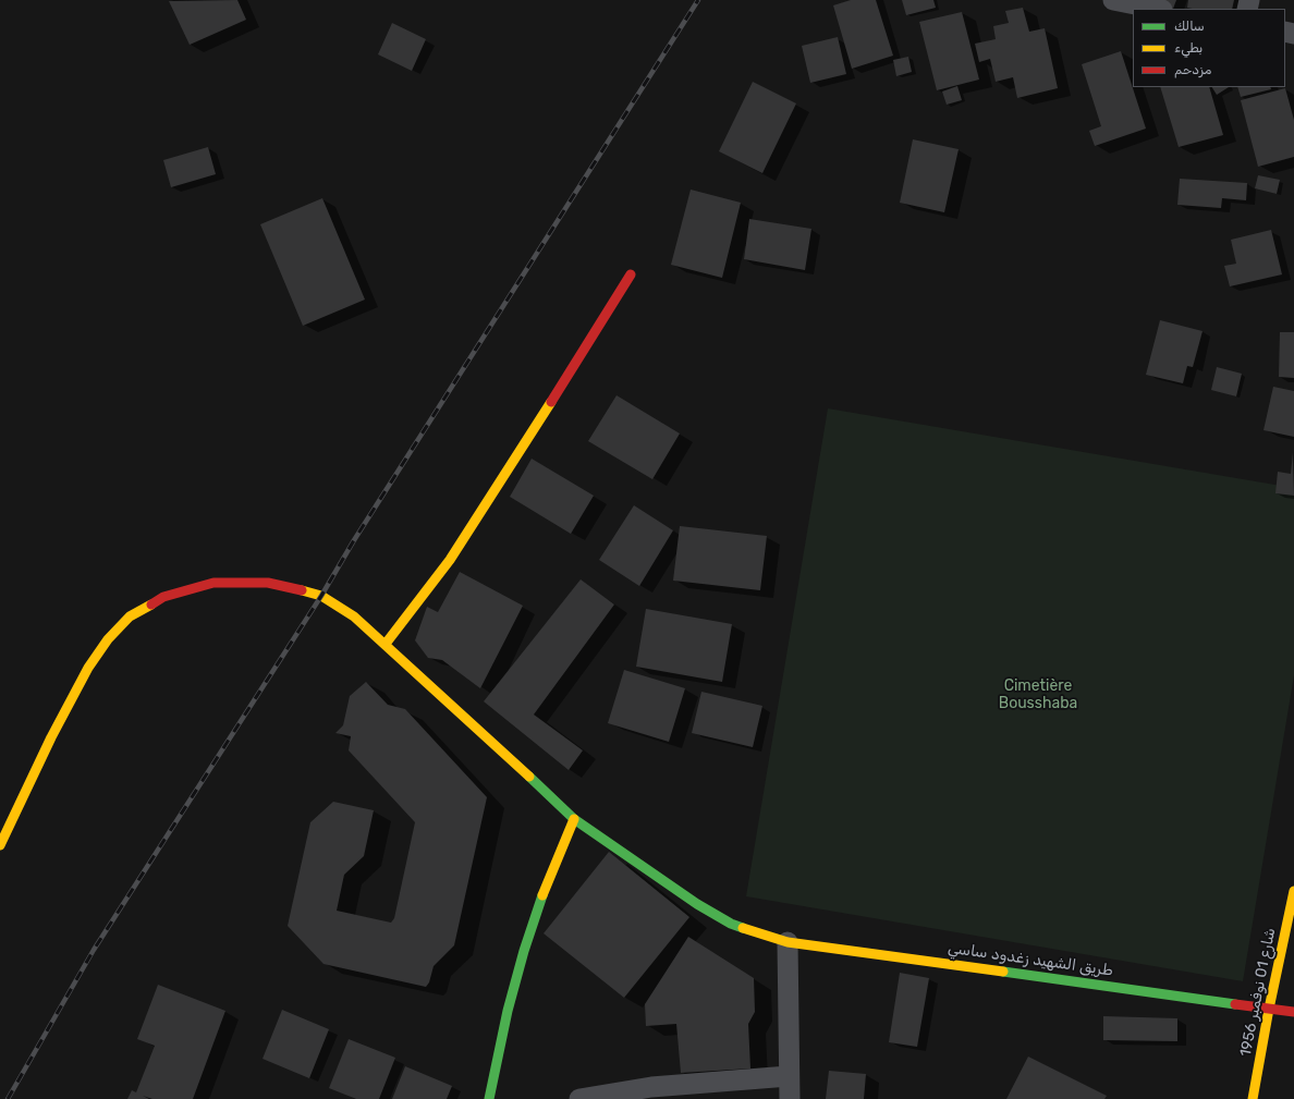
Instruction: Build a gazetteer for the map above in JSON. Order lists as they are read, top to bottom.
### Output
{
  "streets": {
    "street": ["طريق الشهيد زغدود ساسي", "شارع 01 نوفمبر 1956"]
  },
  "crossings": [
    ["طريق الشهيد زغدود ساسي", "شارع 01 نوفمبر 1956"]
  ],
  "parks": ["Cimetière Bousshaba"],
  "legend": ["سالك", "بطيء", "مزدحم"]
}
